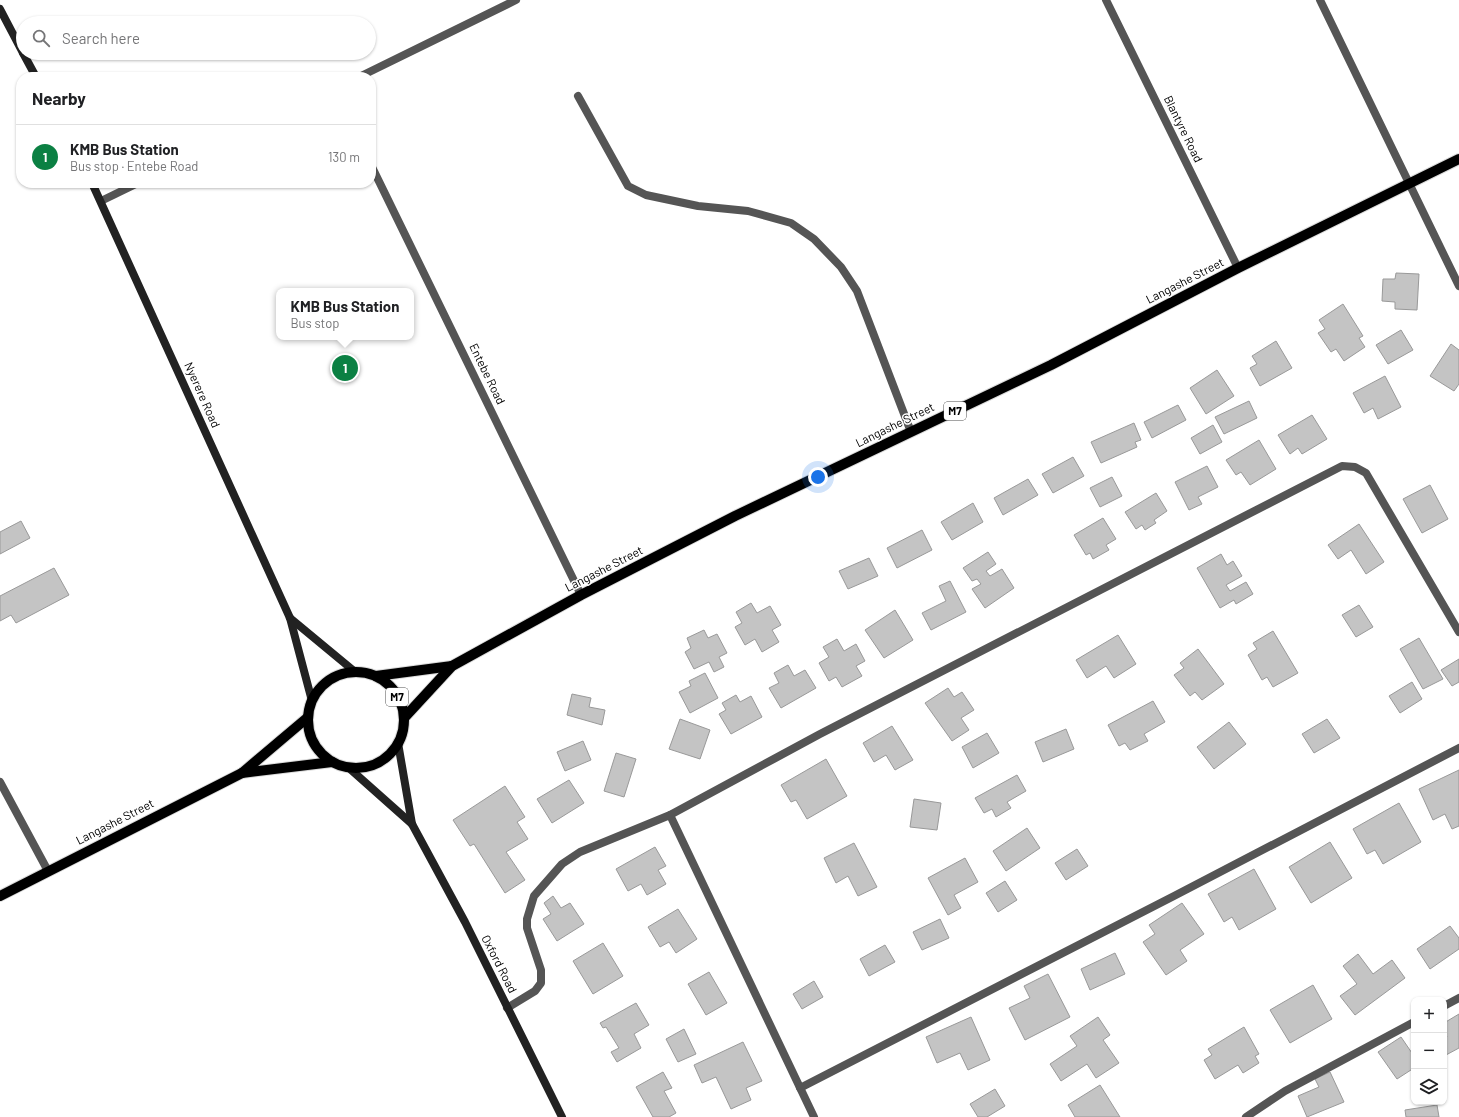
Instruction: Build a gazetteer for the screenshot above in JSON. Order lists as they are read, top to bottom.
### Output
{
  "streets": {
    "main road": [
      "Langashe Street",
      "Nyerere Road",
      "M7",
      "Oxford Road"
    ],
    "street": ["Blantyre Road", "Entebe Road"]
  },
  "crossings": [
    ["Blantyre Road", "Langashe Street"],
    ["Langashe Street", "Entebe Road"],
    ["Langashe Street", "Nyerere Road"],
    ["Langashe Street", "M7"],
    ["Langashe Street", "Oxford Road"],
    ["Nyerere Road", "M7"],
    ["Nyerere Road", "Oxford Road"],
    ["M7", "Oxford Road"]
  ],
  "page": {
    "search": "Search here",
    "heading": "Nearby",
    "list": [
      {
        "mark": "1",
        "name": "KMB Bus Station",
        "note": "Bus stop · Entebe Road",
        "value": "130 m"
      }
    ],
    "popup": ["KMB Bus Station", "Bus stop"],
    "pins": "1",
    "map_buttons": ["+", "−"]
  }
}
